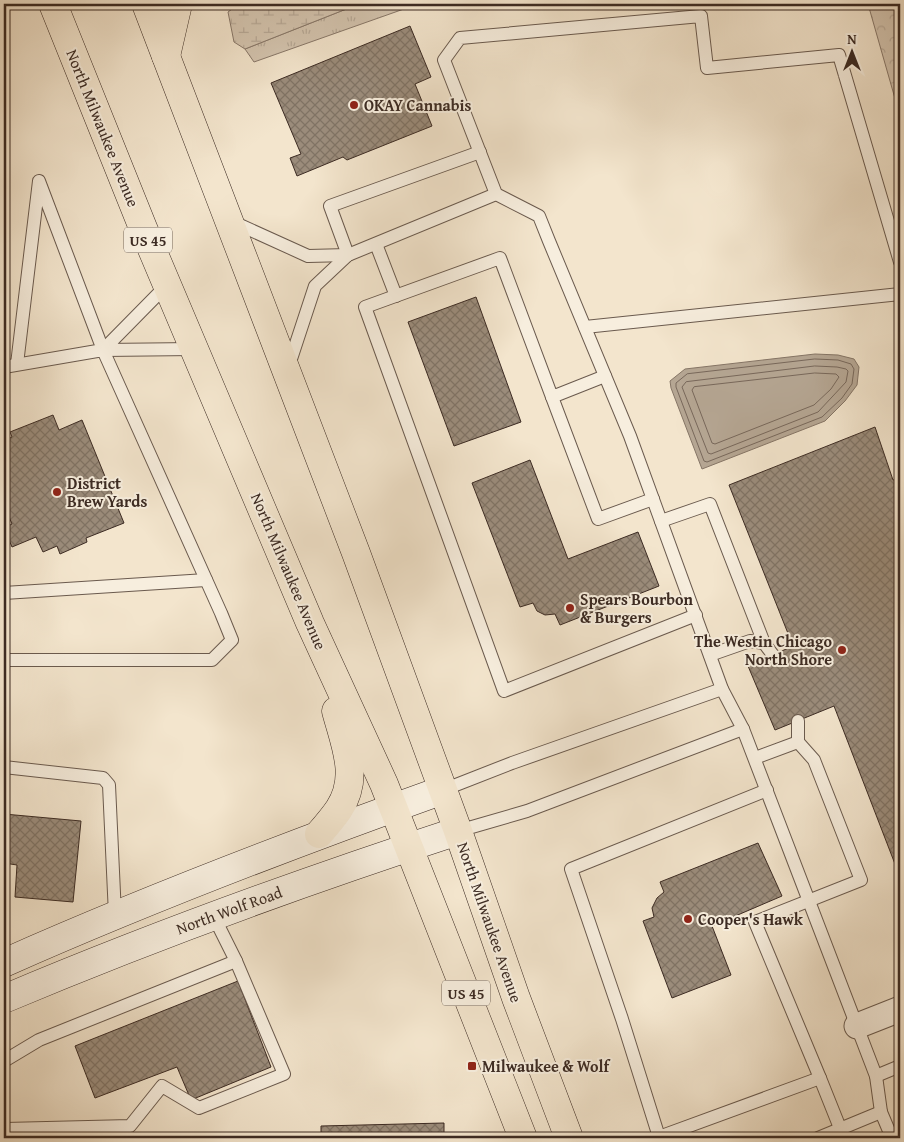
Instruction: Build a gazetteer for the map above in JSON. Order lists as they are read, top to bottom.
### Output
{
  "streets": {
    "main road": ["North Milwaukee Avenue", "US 45", "North Wolf Road"]
  },
  "crossings": [
    ["North Milwaukee Avenue", "North Wolf Road"]
  ],
  "places": {
    "other": [
      "OKAY Cannabis",
      "District Brew Yards",
      "Spears Bourbon & Burgers",
      "The Westin Chicago North Shore",
      "Cooper's Hawk"
    ],
    "transit": ["Milwaukee & Wolf"]
  },
  "north": "top"
}
